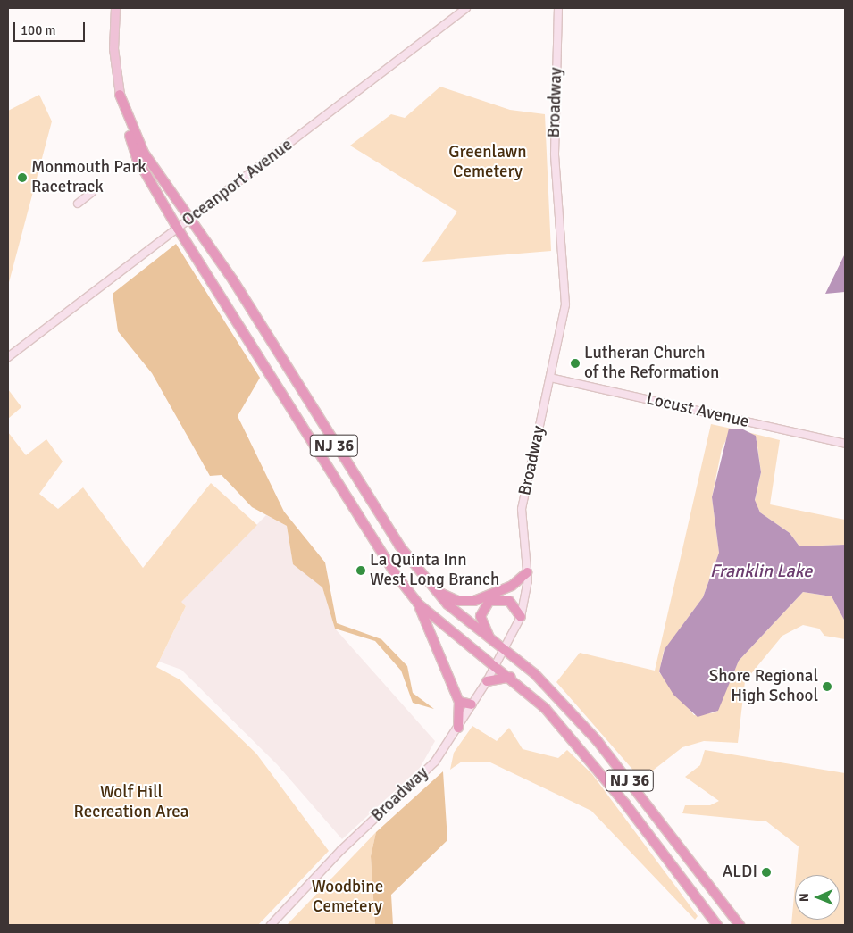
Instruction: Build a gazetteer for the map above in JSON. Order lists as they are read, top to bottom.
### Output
{
  "streets": {
    "highway": ["NJ 36"],
    "street": ["Broadway", "Oceanport Avenue", "Locust Avenue"]
  },
  "crossings": [
    ["Broadway", "Locust Avenue"],
    ["Broadway", "NJ 36"],
    ["Oceanport Avenue", "NJ 36"]
  ],
  "water": ["Franklin Lake"],
  "parks": ["Greenlawn Cemetery", "Wolf Hill Recreation Area", "Woodbine Cemetery"],
  "places": [
    "Monmouth Park Racetrack",
    "Lutheran Church of the Reformation",
    "La Quinta Inn West Long Branch",
    "Shore Regional High School",
    "ALDI"
  ],
  "scale_bar": "100 m",
  "north": "left"
}
